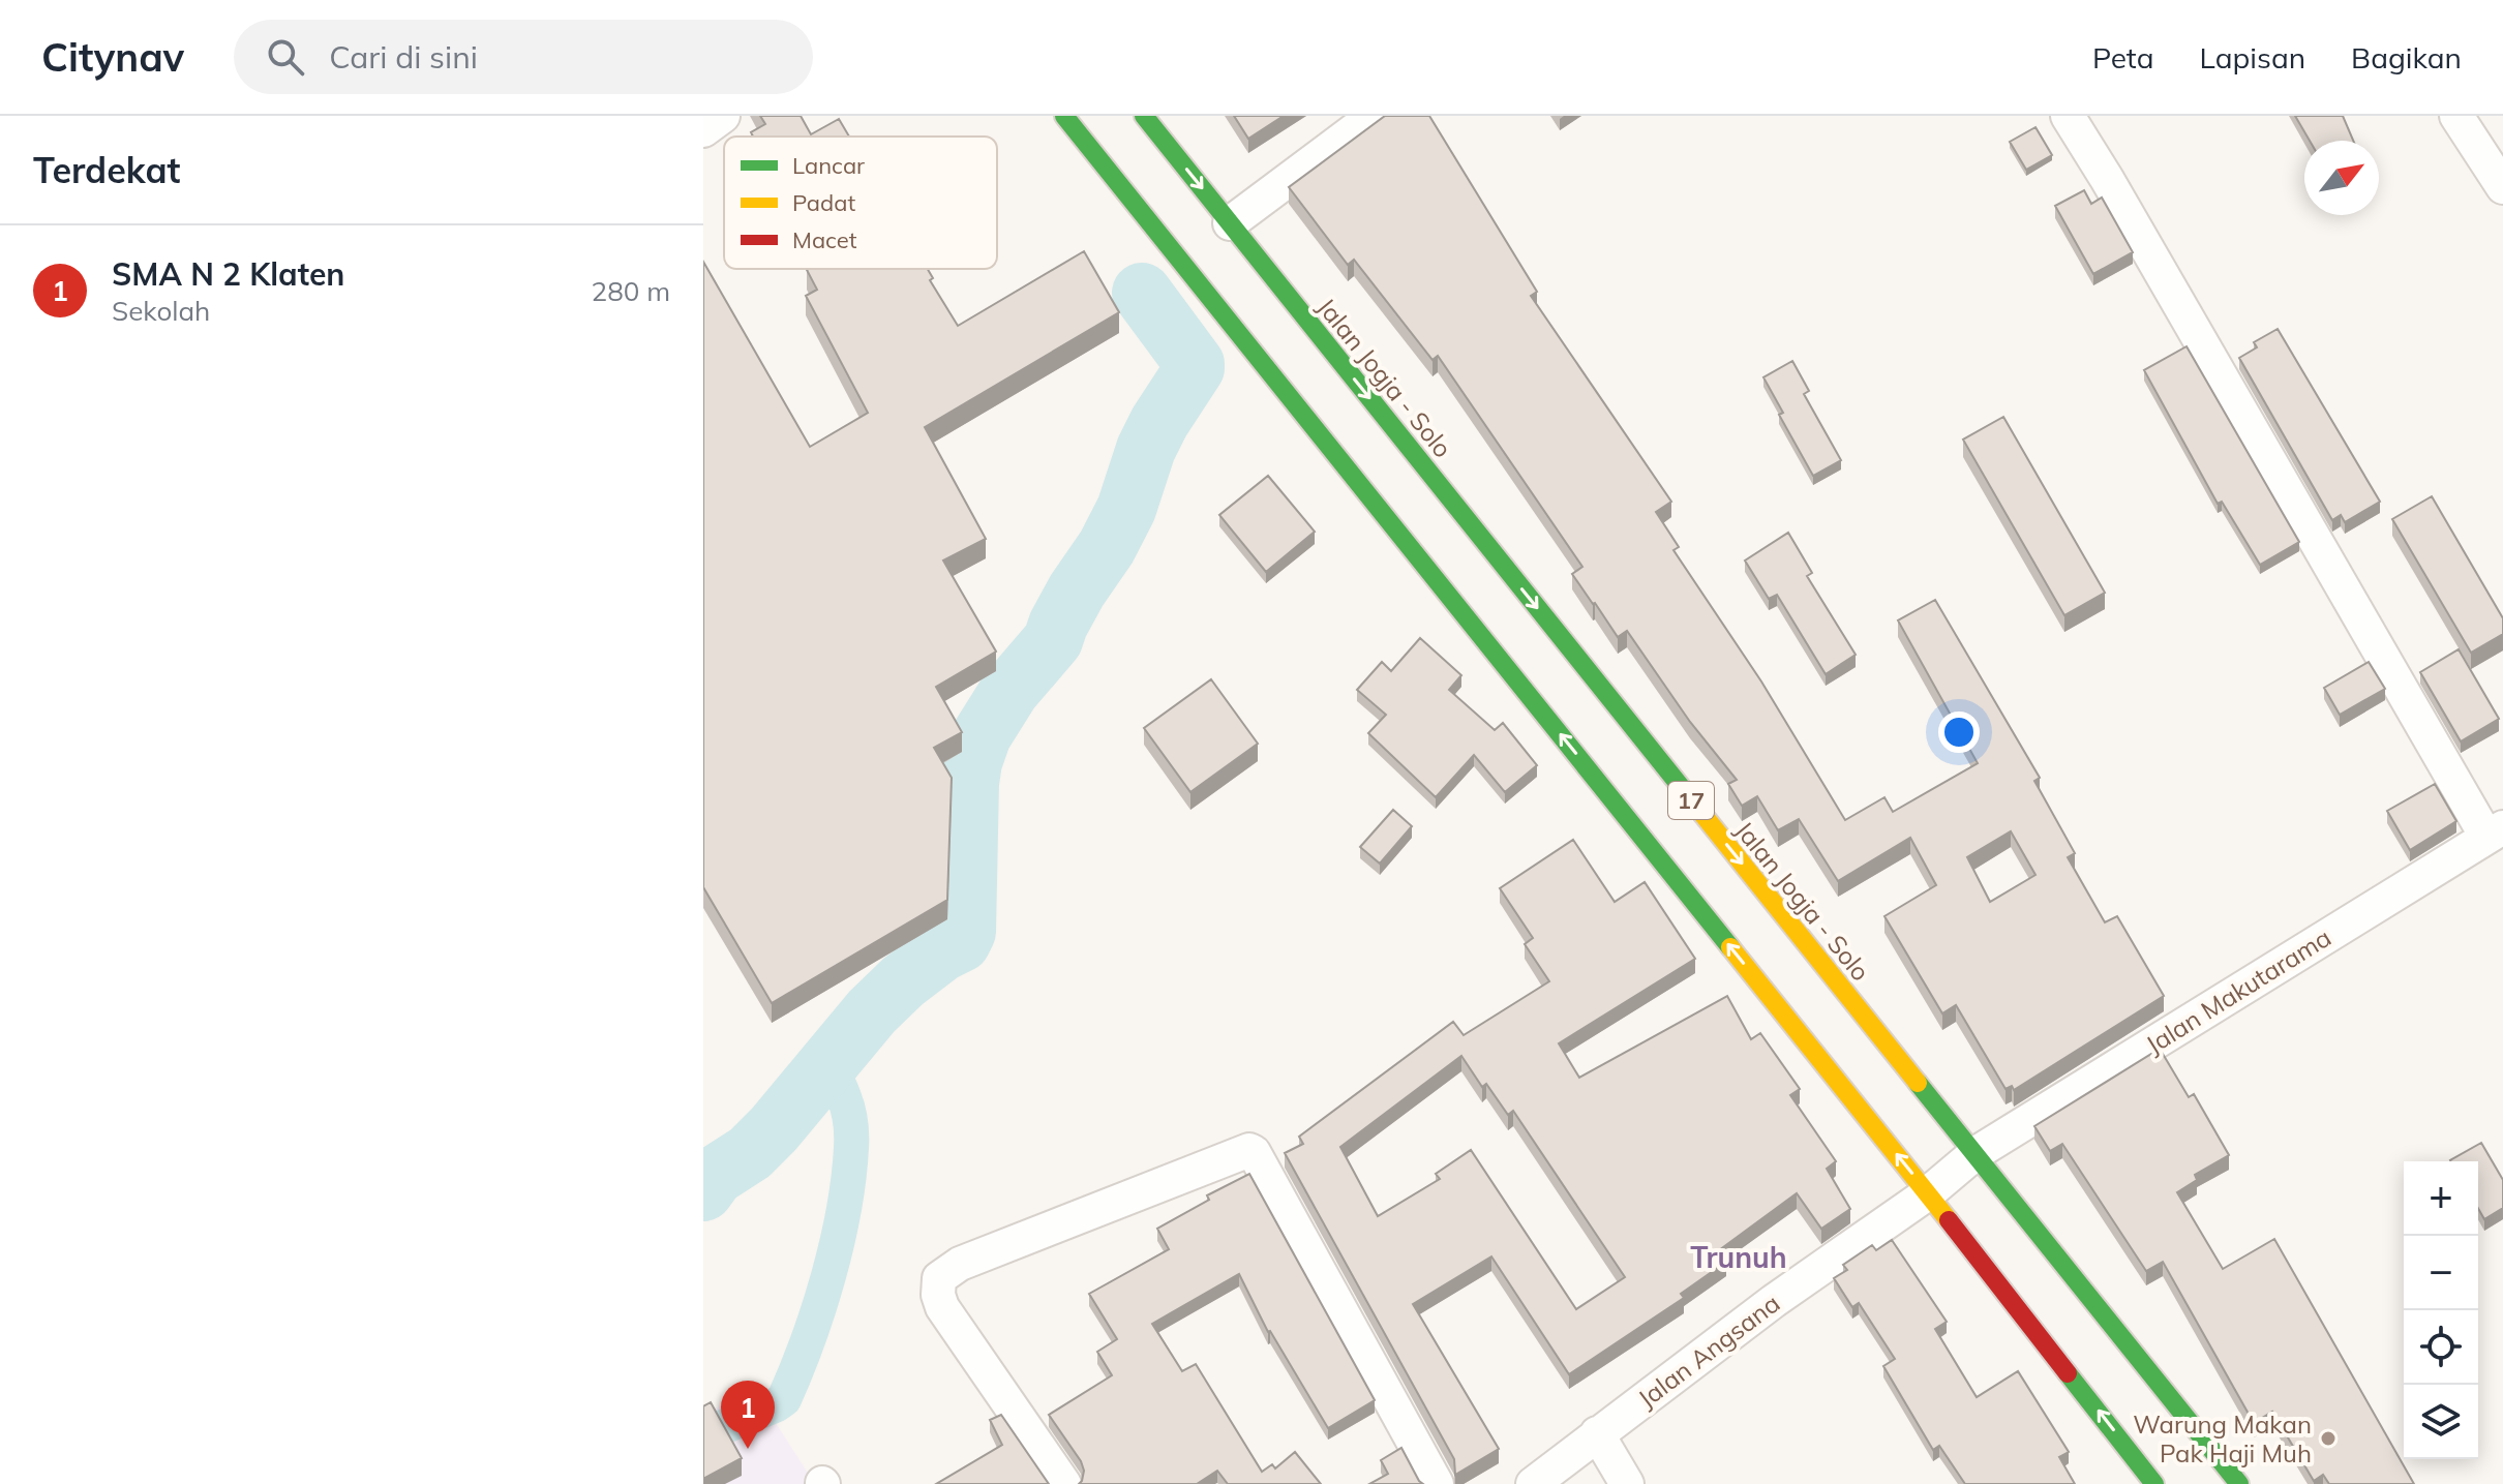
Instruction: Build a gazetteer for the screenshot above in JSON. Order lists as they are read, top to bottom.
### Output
{
  "streets": {
    "highway": ["Jalan Jogja - Solo", "17"],
    "street": ["Jalan Makutarama", "Jalan Angsana"]
  },
  "crossings": [
    ["Jalan Jogja - Solo", "Jalan Makutarama"],
    ["17", "Jalan Makutarama"],
    ["17", "Jalan Angsana"],
    ["Jalan Makutarama", "Jalan Angsana"]
  ],
  "districts": ["Trunuh"],
  "places": ["Warung Makan Pak Haji Muh"],
  "legend": ["Lancar", "Padat", "Macet"],
  "north": "top right",
  "page": {
    "header": "Citynav",
    "search": "Cari di sini",
    "nav": ["Peta", "Lapisan", "Bagikan"],
    "heading": "Terdekat",
    "list": [
      {
        "mark": "1",
        "name": "SMA N 2 Klaten",
        "note": "Sekolah",
        "value": "280 m"
      }
    ],
    "map_buttons": ["+", "−"],
    "pins": "1"
  }
}
